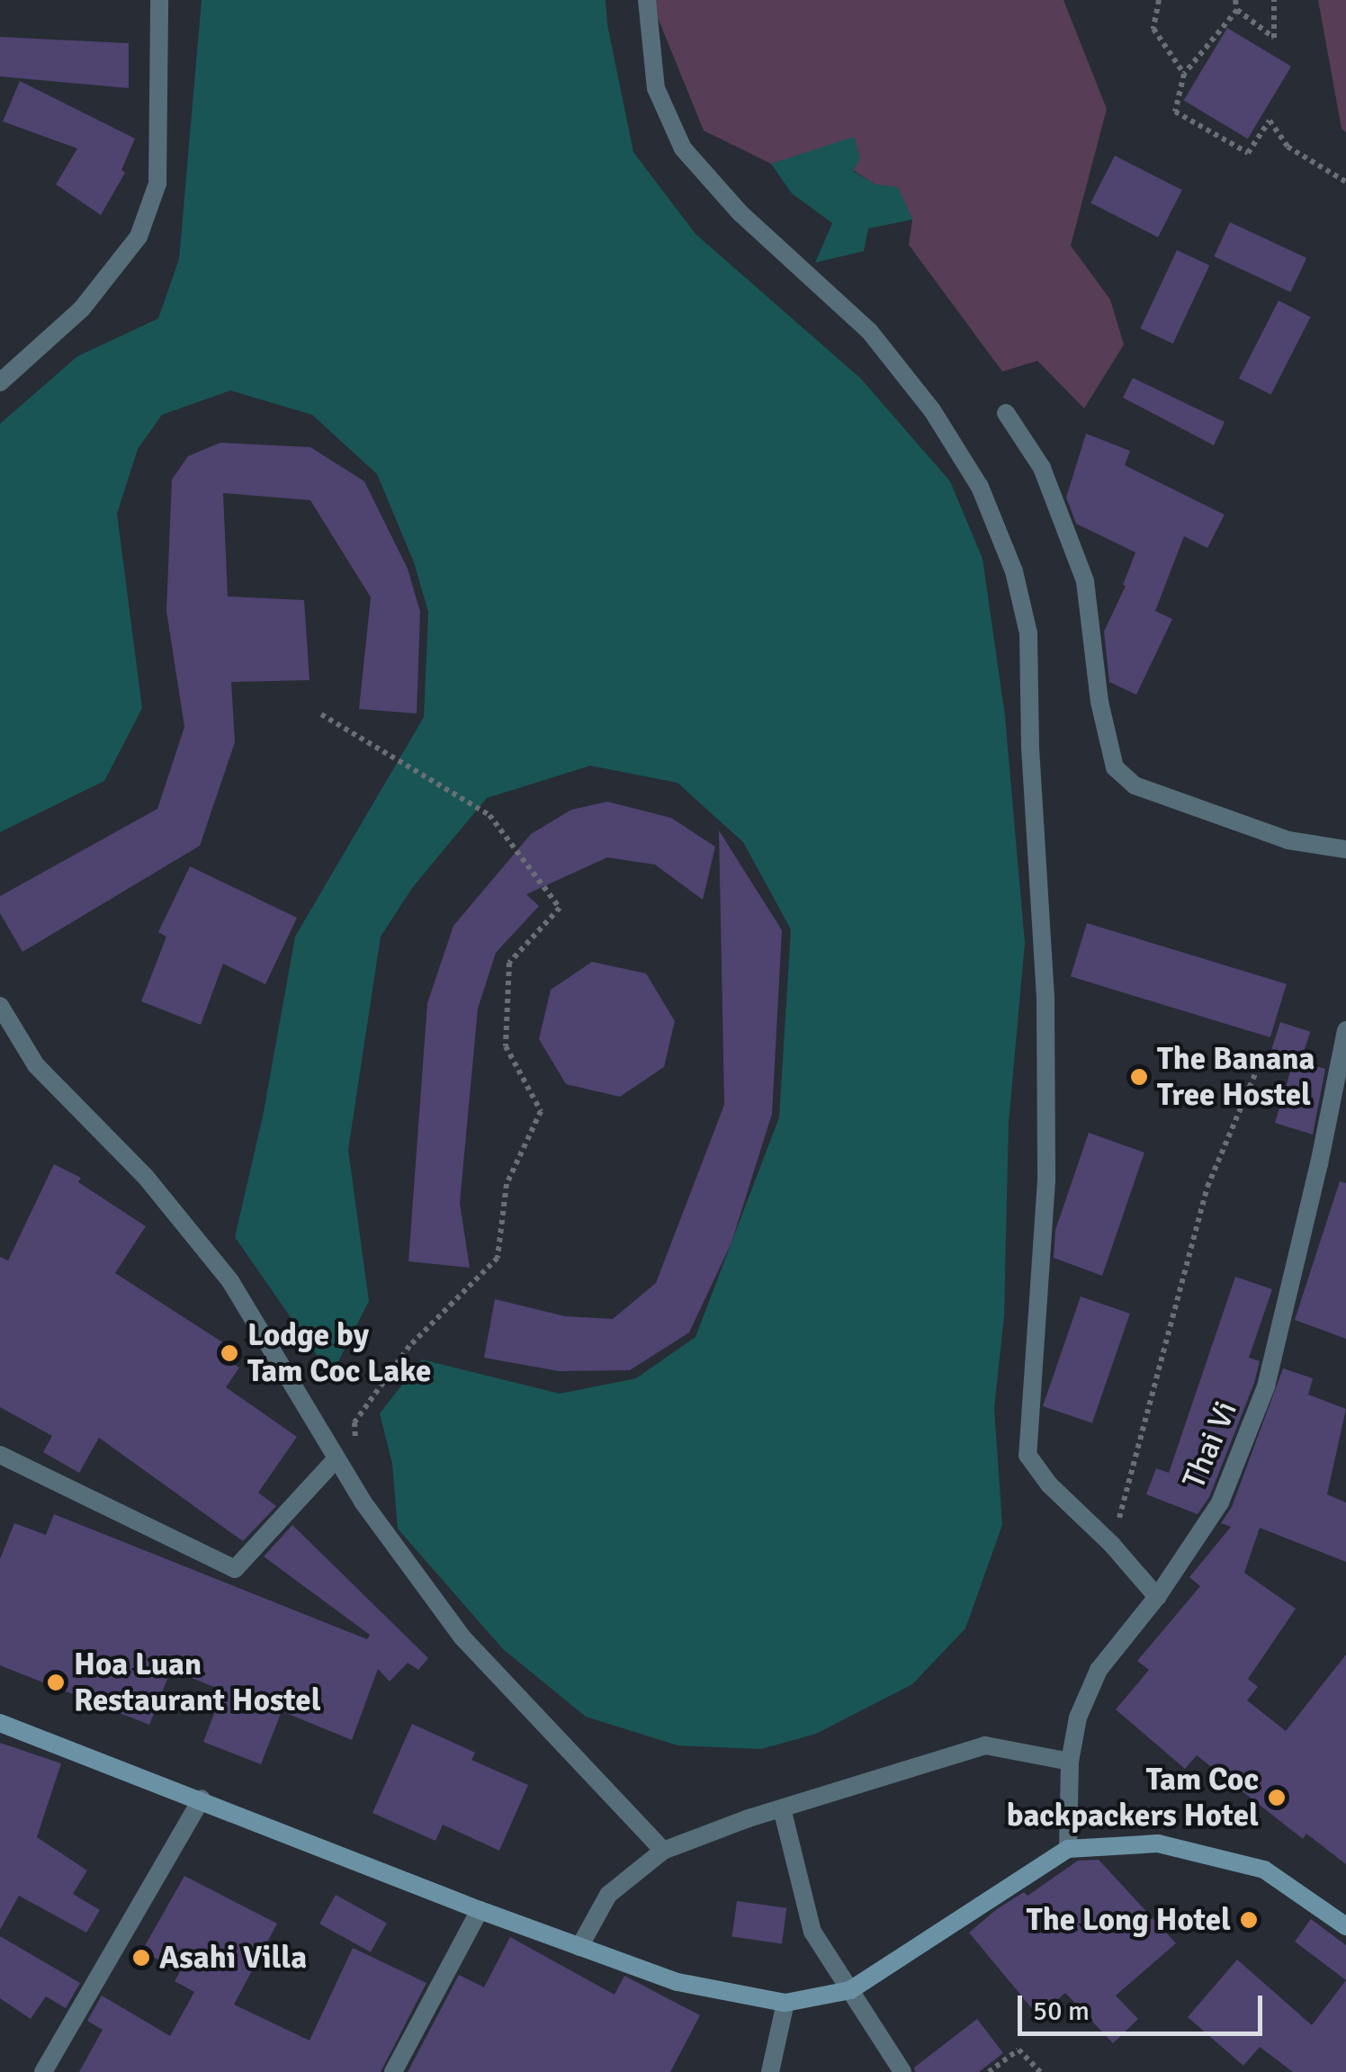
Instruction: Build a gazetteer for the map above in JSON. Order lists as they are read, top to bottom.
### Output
{
  "streets": {
    "street": ["Thai Vi"]
  },
  "places": [
    "The Banana Tree Hostel",
    "Lodge by Tam Coc Lake",
    "Hoa Luan Restaurant Hostel",
    "Tam Coc backpackers Hotel",
    "The Long Hotel",
    "Asahi Villa"
  ],
  "scale_bar": "50 m"
}
